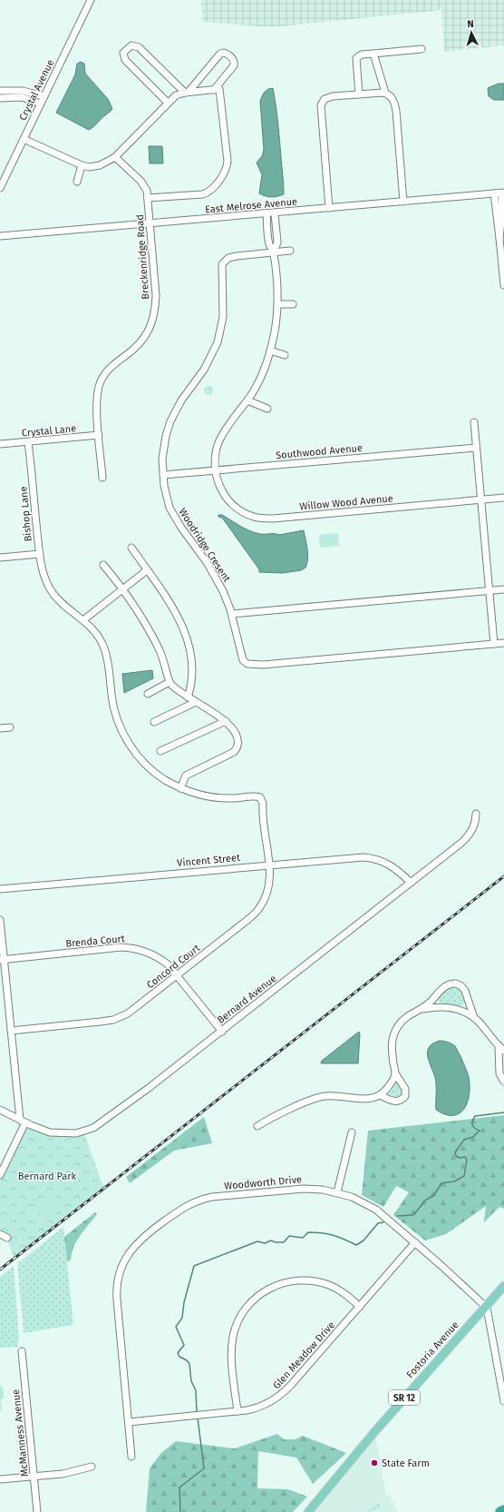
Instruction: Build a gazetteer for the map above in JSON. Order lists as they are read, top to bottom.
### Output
{
  "streets": {
    "main road": ["Fostoria Avenue", "SR 12"],
    "street": [
      "Crystal Avenue",
      "East Melrose Avenue",
      "Breckenridge Road",
      "Crystal Lane",
      "Southwood Avenue",
      "Willow Wood Avenue",
      "Bishop Lane",
      "Woodridge Cresent",
      "Vincent Street",
      "Brenda Court",
      "Concord Court",
      "Bernard Avenue",
      "Woodworth Drive",
      "Glen Meadow Drive",
      "McManness Avenue"
    ]
  },
  "crossings": [
    ["East Melrose Avenue", "Breckenridge Road"],
    ["Breckenridge Road", "Crystal Lane"],
    ["Crystal Lane", "Bishop Lane"],
    ["Southwood Avenue", "Willow Wood Avenue"],
    ["Southwood Avenue", "Woodridge Cresent"],
    ["Willow Wood Avenue", "Woodridge Cresent"],
    ["Bishop Lane", "Concord Court"],
    ["Vincent Street", "Concord Court"],
    ["Vincent Street", "Bernard Avenue"],
    ["Brenda Court", "Concord Court"],
    ["Brenda Court", "Bernard Avenue"],
    ["Woodworth Drive", "Fostoria Avenue"],
    ["Woodworth Drive", "Glen Meadow Drive"]
  ],
  "parks": ["Bernard Park"],
  "places": ["State Farm"],
  "north": "top"
}
